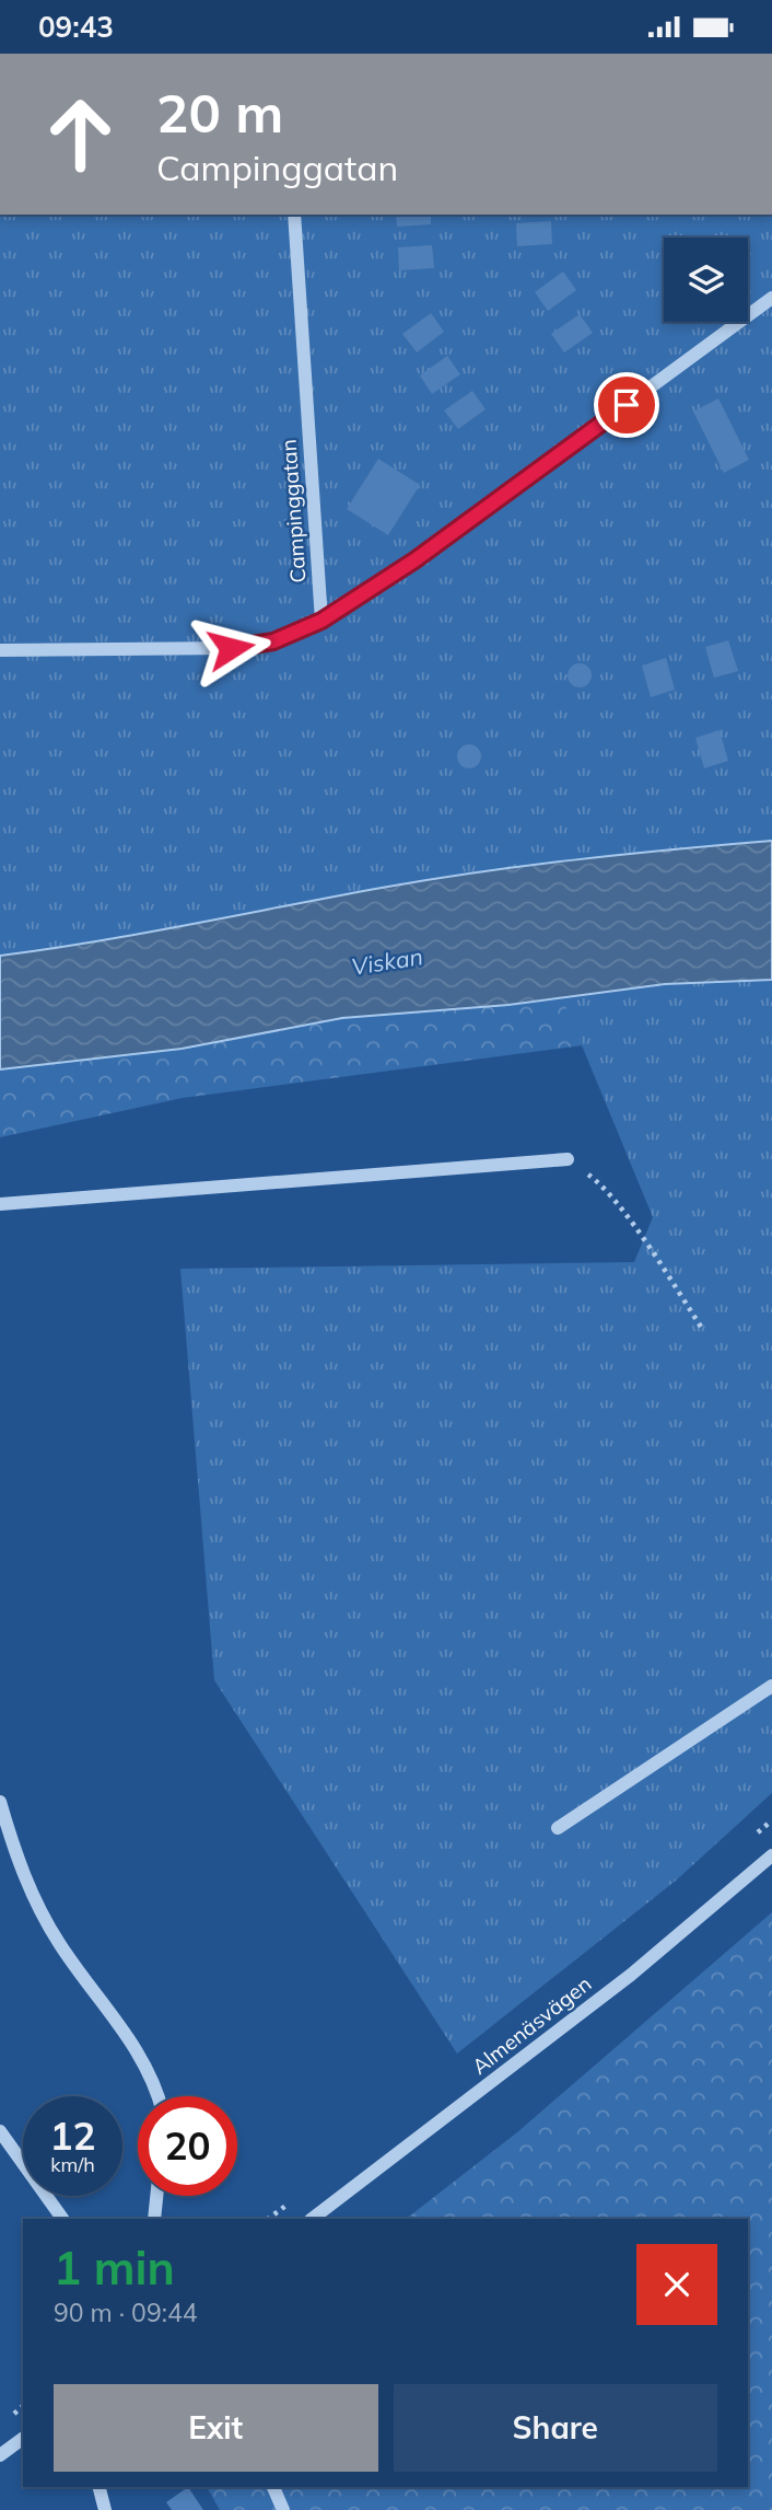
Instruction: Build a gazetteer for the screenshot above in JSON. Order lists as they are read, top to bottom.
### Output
{
  "streets": {
    "street": ["Campinggatan", "Almenäsvägen"]
  },
  "water": ["Viskan"],
  "page": {
    "status": "09:43",
    "turn": ["20 m", "Campinggatan"],
    "speed": "12 km/h",
    "limit": "20",
    "heading": ["1 min", "90 m · 09:44"],
    "buttons": ["Exit", "Share"]
  }
}
